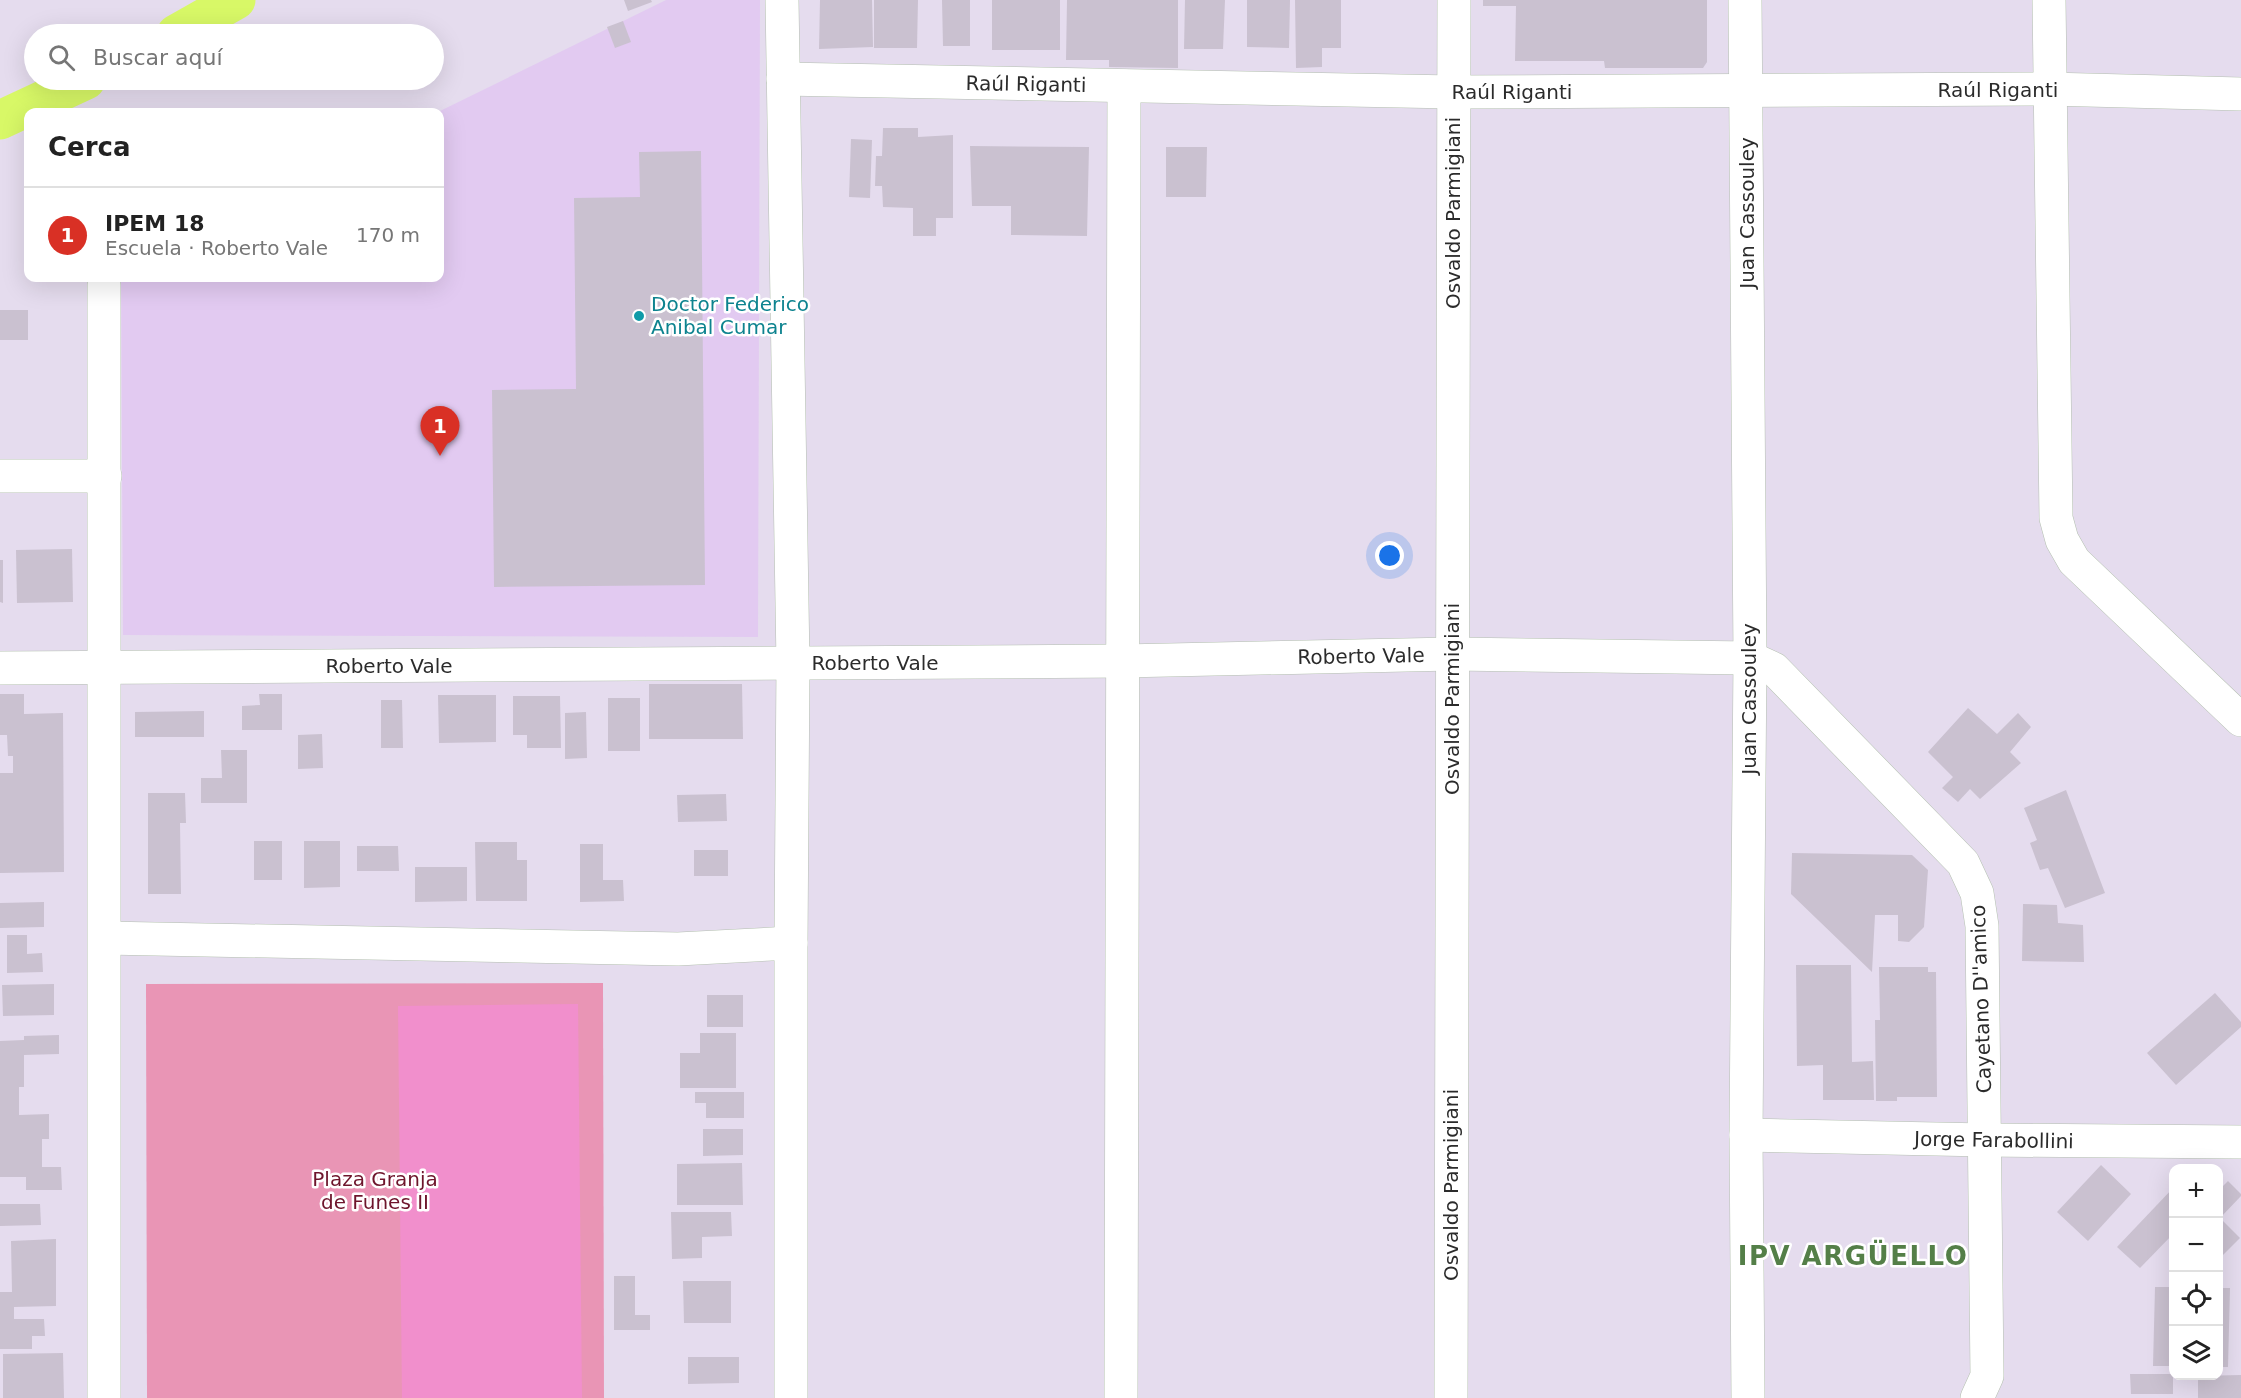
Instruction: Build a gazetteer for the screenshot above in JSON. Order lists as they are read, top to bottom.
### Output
{
  "streets": {
    "street": [
      "Raúl Riganti",
      "Osvaldo Parmigiani",
      "Juan Cassouley",
      "Roberto Vale",
      "Cayetano D''amico",
      "Jorge Farabollini"
    ]
  },
  "crossings": [
    ["Raúl Riganti", "Osvaldo Parmigiani"],
    ["Raúl Riganti", "Juan Cassouley"],
    ["Osvaldo Parmigiani", "Roberto Vale"],
    ["Juan Cassouley", "Roberto Vale"],
    ["Juan Cassouley", "Cayetano D''amico"],
    ["Juan Cassouley", "Jorge Farabollini"],
    ["Roberto Vale", "Cayetano D''amico"],
    ["Cayetano D''amico", "Jorge Farabollini"]
  ],
  "districts": ["IPV ARGÜELLO"],
  "parks": ["Plaza Granja de Funes II"],
  "places": ["Doctor Federico Anibal Cumar"],
  "page": {
    "search": "Buscar aquí",
    "heading": "Cerca",
    "list": [
      {
        "mark": "1",
        "name": "IPEM 18",
        "note": "Escuela · Roberto Vale",
        "value": "170 m"
      }
    ],
    "pins": "1",
    "map_buttons": ["+", "−"]
  }
}
